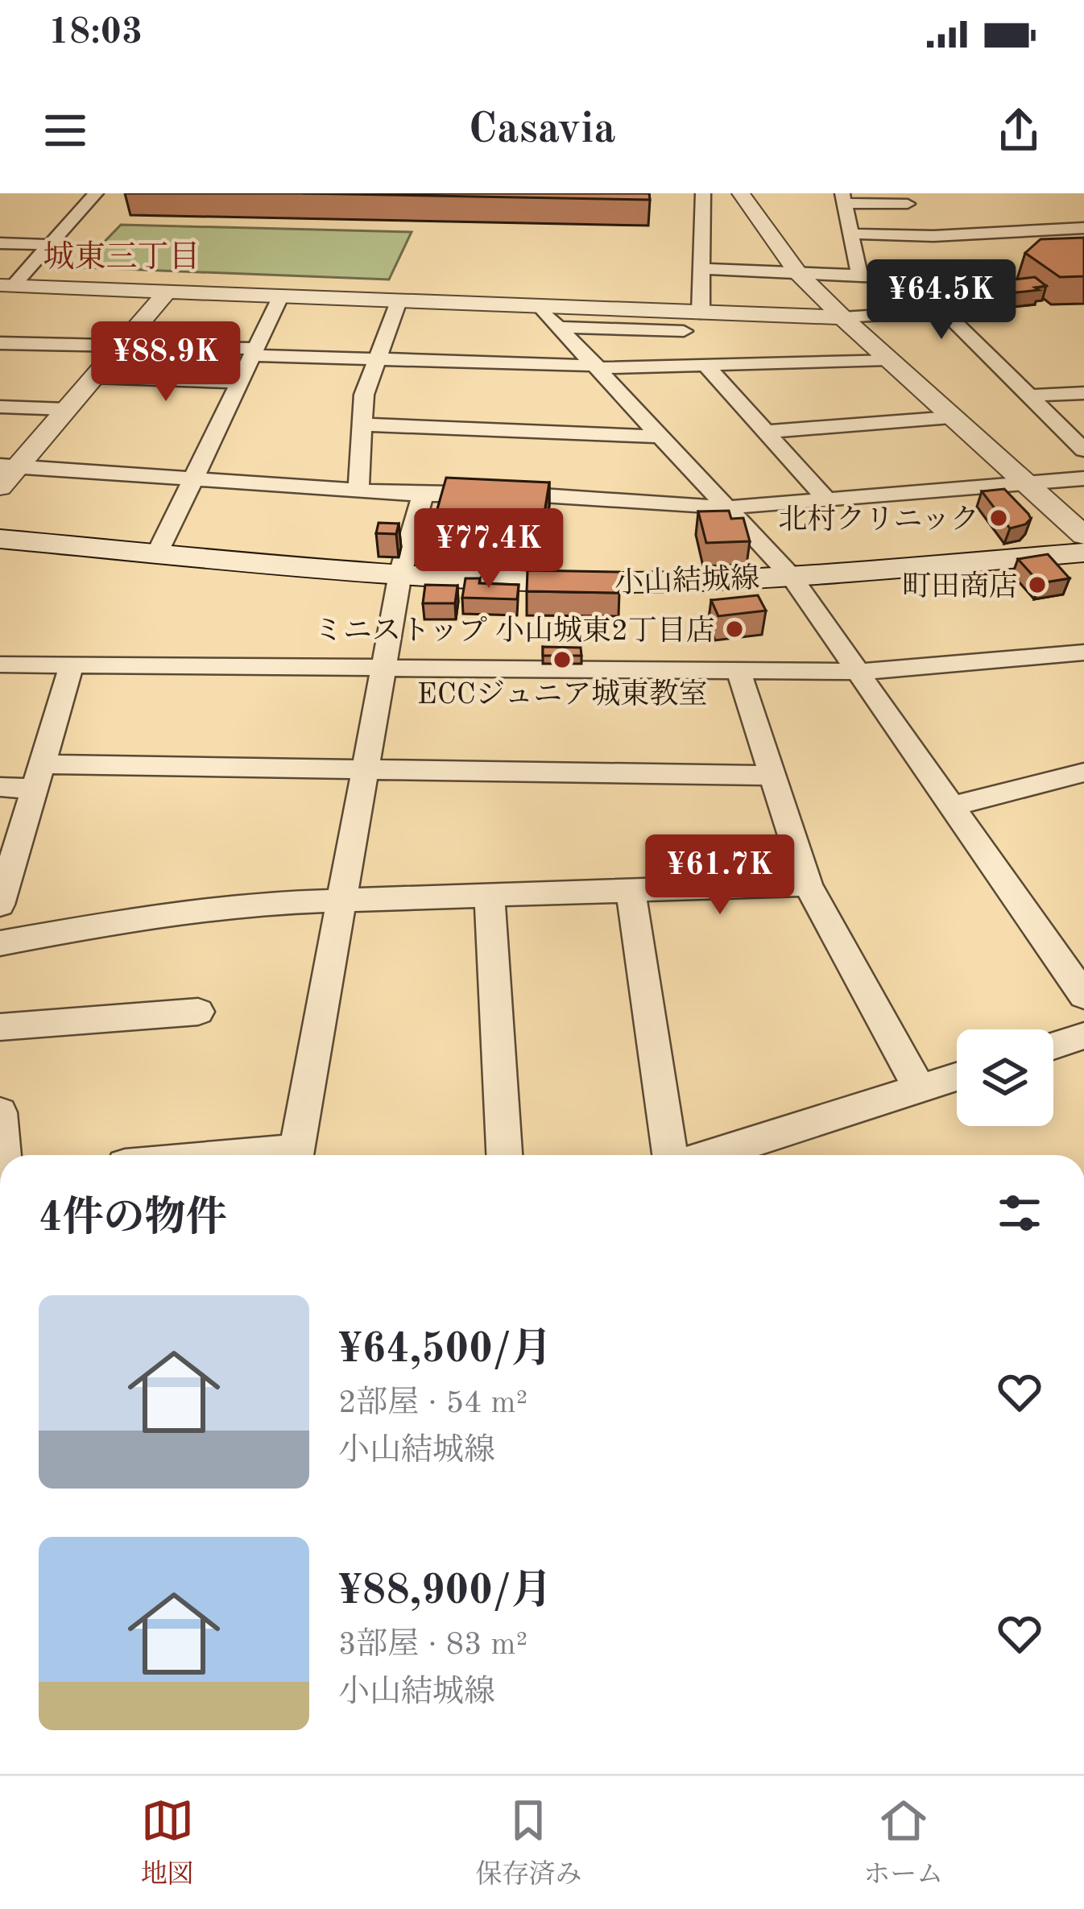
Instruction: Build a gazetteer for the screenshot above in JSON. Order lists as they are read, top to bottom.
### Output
{
  "streets": {
    "main road": ["小山結城線"]
  },
  "districts": ["城東三丁目"],
  "places": [
    "北村クリニック",
    "町田商店",
    "ミニストップ 小山城東2丁目店",
    "ECCジュニア城東教室"
  ],
  "page": {
    "status": "18:03",
    "header": "Casavia",
    "price": [
      "¥64.5K",
      "¥88.9K",
      "¥77.4K",
      "¥61.7K"
    ],
    "heading": "4件の物件",
    "list": [
      {
        "name": "¥64,500/月",
        "note": "2部屋 · 54 m² · 小山結城線"
      },
      {
        "name": "¥88,900/月",
        "note": "3部屋 · 83 m² · 小山結城線"
      }
    ],
    "tabs": ["地図", "保存済み", "ホーム"]
  }
}
